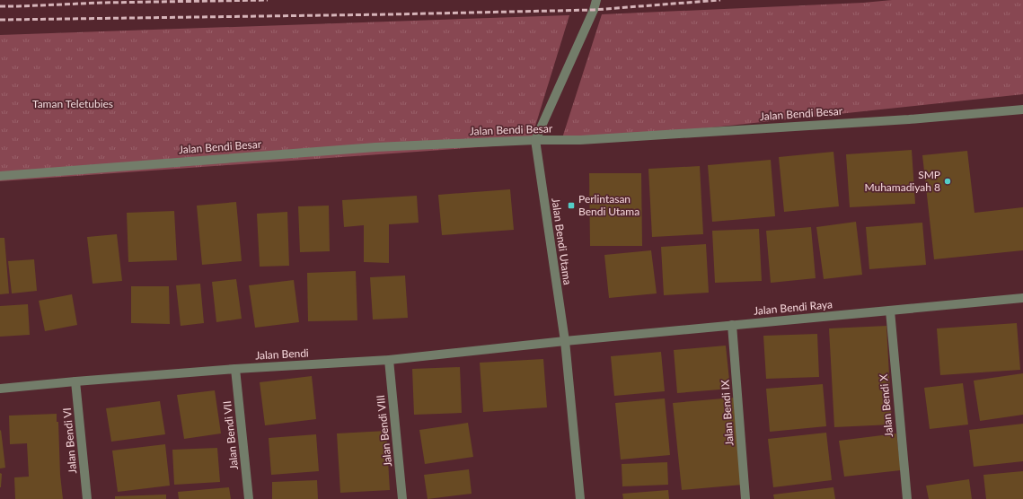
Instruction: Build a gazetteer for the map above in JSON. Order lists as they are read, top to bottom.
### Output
{
  "streets": {
    "street": [
      "Jalan Bendi Besar",
      "Jalan Bendi Utama",
      "Jalan Bendi Raya",
      "Jalan Bendi",
      "Jalan Bendi X",
      "Jalan Bendi IX",
      "Jalan Bendi VIII",
      "Jalan Bendi VII",
      "Jalan Bendi VI"
    ]
  },
  "crossings": [
    ["Jalan Bendi Besar", "Jalan Bendi Utama"],
    ["Jalan Bendi Utama", "Jalan Bendi Raya"],
    ["Jalan Bendi Utama", "Jalan Bendi"],
    ["Jalan Bendi Raya", "Jalan Bendi"],
    ["Jalan Bendi Raya", "Jalan Bendi X"],
    ["Jalan Bendi Raya", "Jalan Bendi IX"],
    ["Jalan Bendi", "Jalan Bendi VIII"],
    ["Jalan Bendi", "Jalan Bendi VII"],
    ["Jalan Bendi", "Jalan Bendi VI"]
  ],
  "parks": ["Taman Teletubies"],
  "places": {
    "other": ["SMP Muhamadiyah 8"],
    "transit": ["Perlintasan Bendi Utama"]
  }
}
